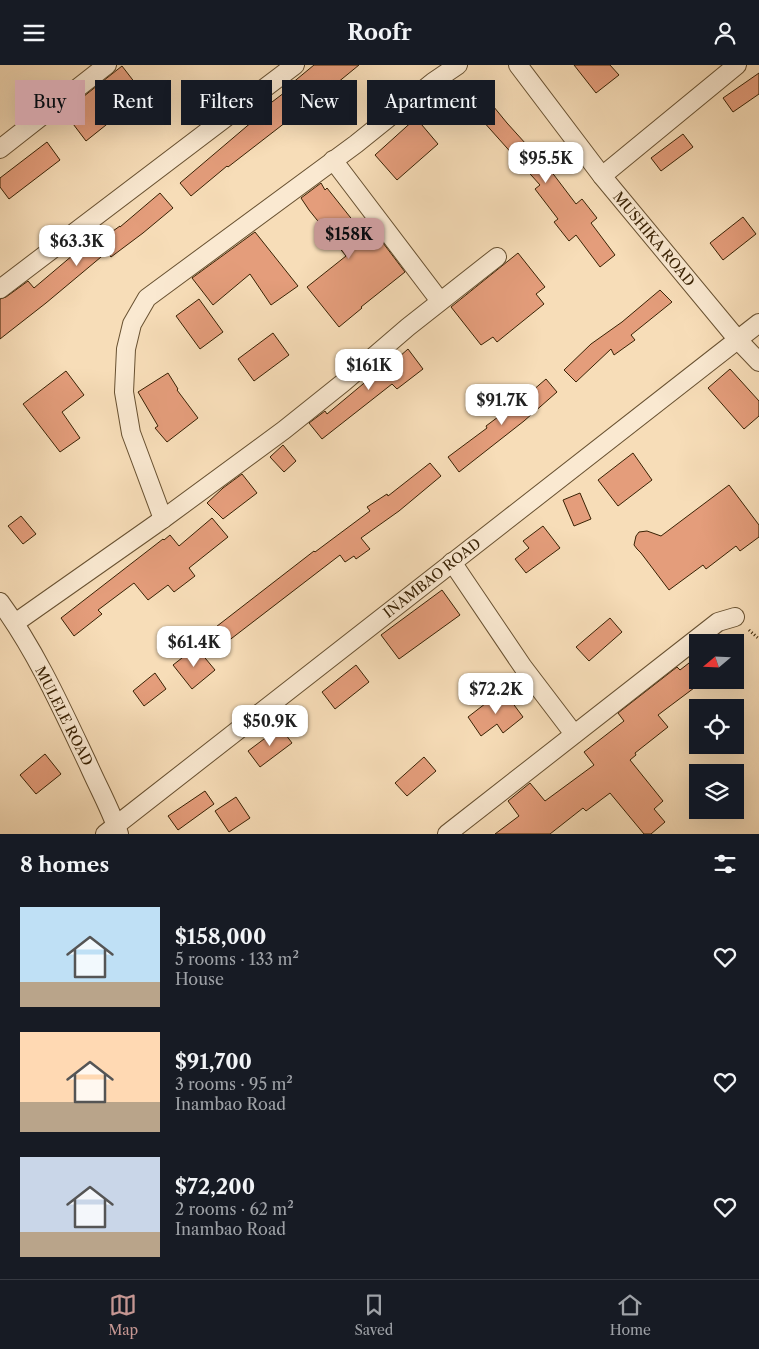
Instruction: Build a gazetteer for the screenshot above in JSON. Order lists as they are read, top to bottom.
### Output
{
  "streets": {
    "street": ["MUSHIKA ROAD", "INAMBAO ROAD", "MULELE ROAD"]
  },
  "crossings": [
    ["MUSHIKA ROAD", "INAMBAO ROAD"],
    ["INAMBAO ROAD", "MULELE ROAD"]
  ],
  "north": "left",
  "page": {
    "header": "Roofr",
    "chip": [
      "Buy",
      "Rent",
      "Filters",
      "New",
      "Apartment"
    ],
    "price": [
      "$95.5K",
      "$158K",
      "$63.3K",
      "$161K",
      "$91.7K",
      "$61.4K",
      "$72.2K",
      "$50.9K"
    ],
    "heading": "8 homes",
    "list": [
      {
        "name": "$158,000",
        "note": "5 rooms · 133 m² · House"
      },
      {
        "name": "$91,700",
        "note": "3 rooms · 95 m² · Inambao Road"
      },
      {
        "name": "$72,200",
        "note": "2 rooms · 62 m² · Inambao Road"
      }
    ],
    "tabs": ["Map", "Saved", "Home"]
  }
}
